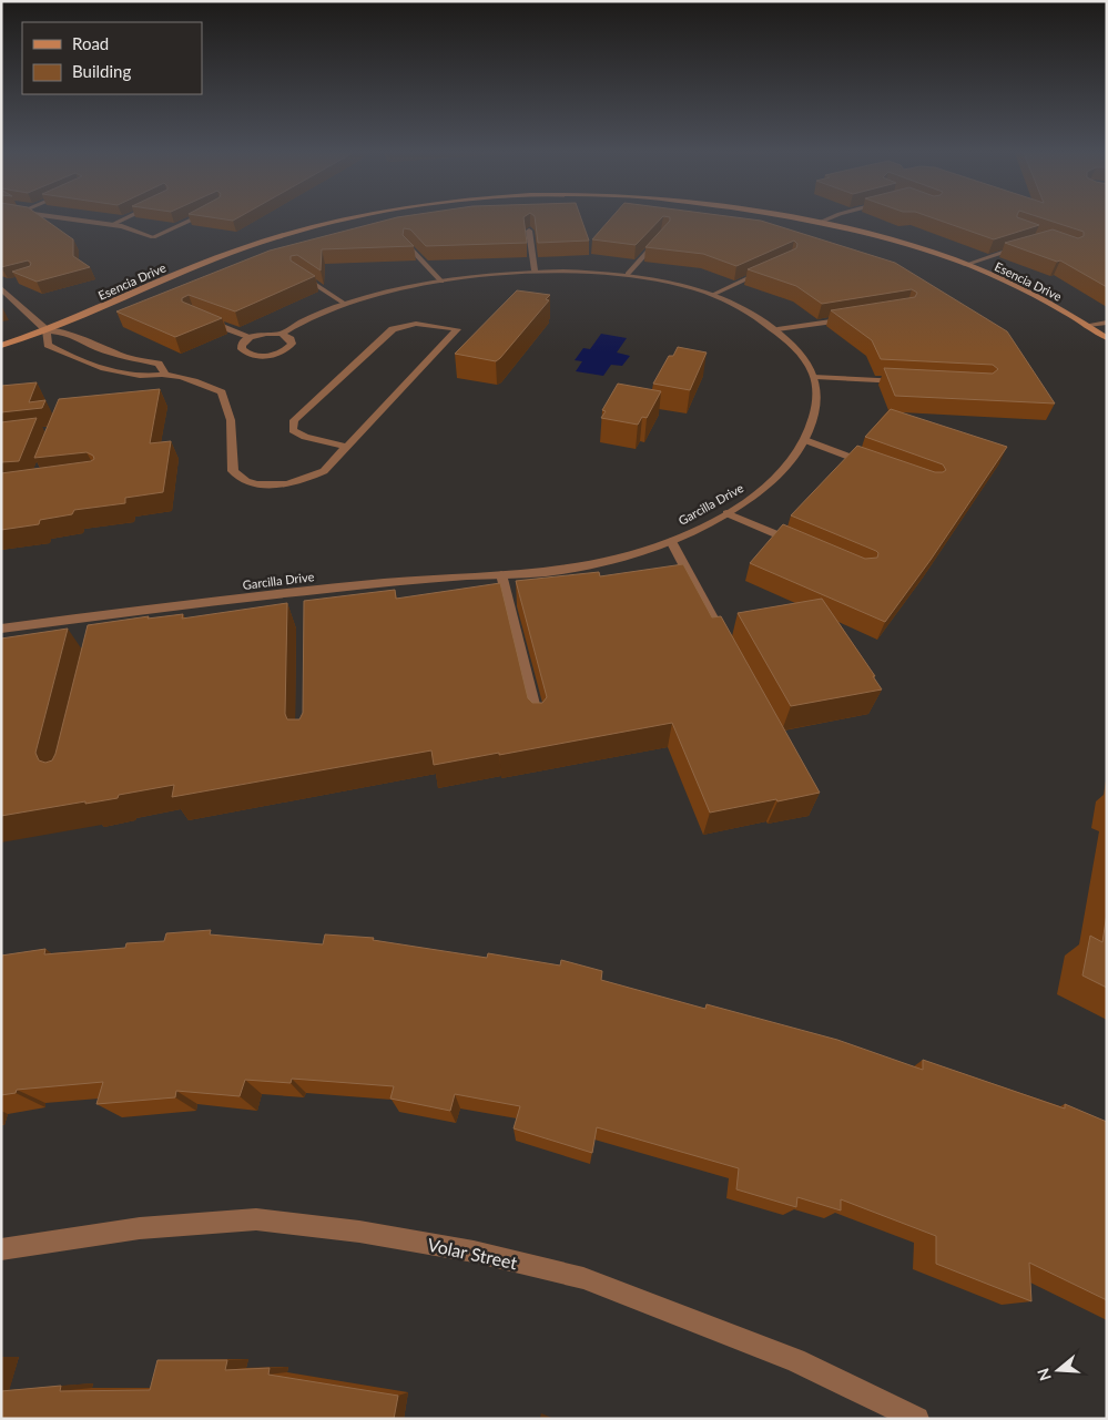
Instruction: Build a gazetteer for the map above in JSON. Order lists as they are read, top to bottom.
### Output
{
  "streets": {
    "street": ["Esencia Drive", "Garcilla Drive", "Volar Street"]
  },
  "legend": ["Road", "Building"],
  "north": "left"
}
